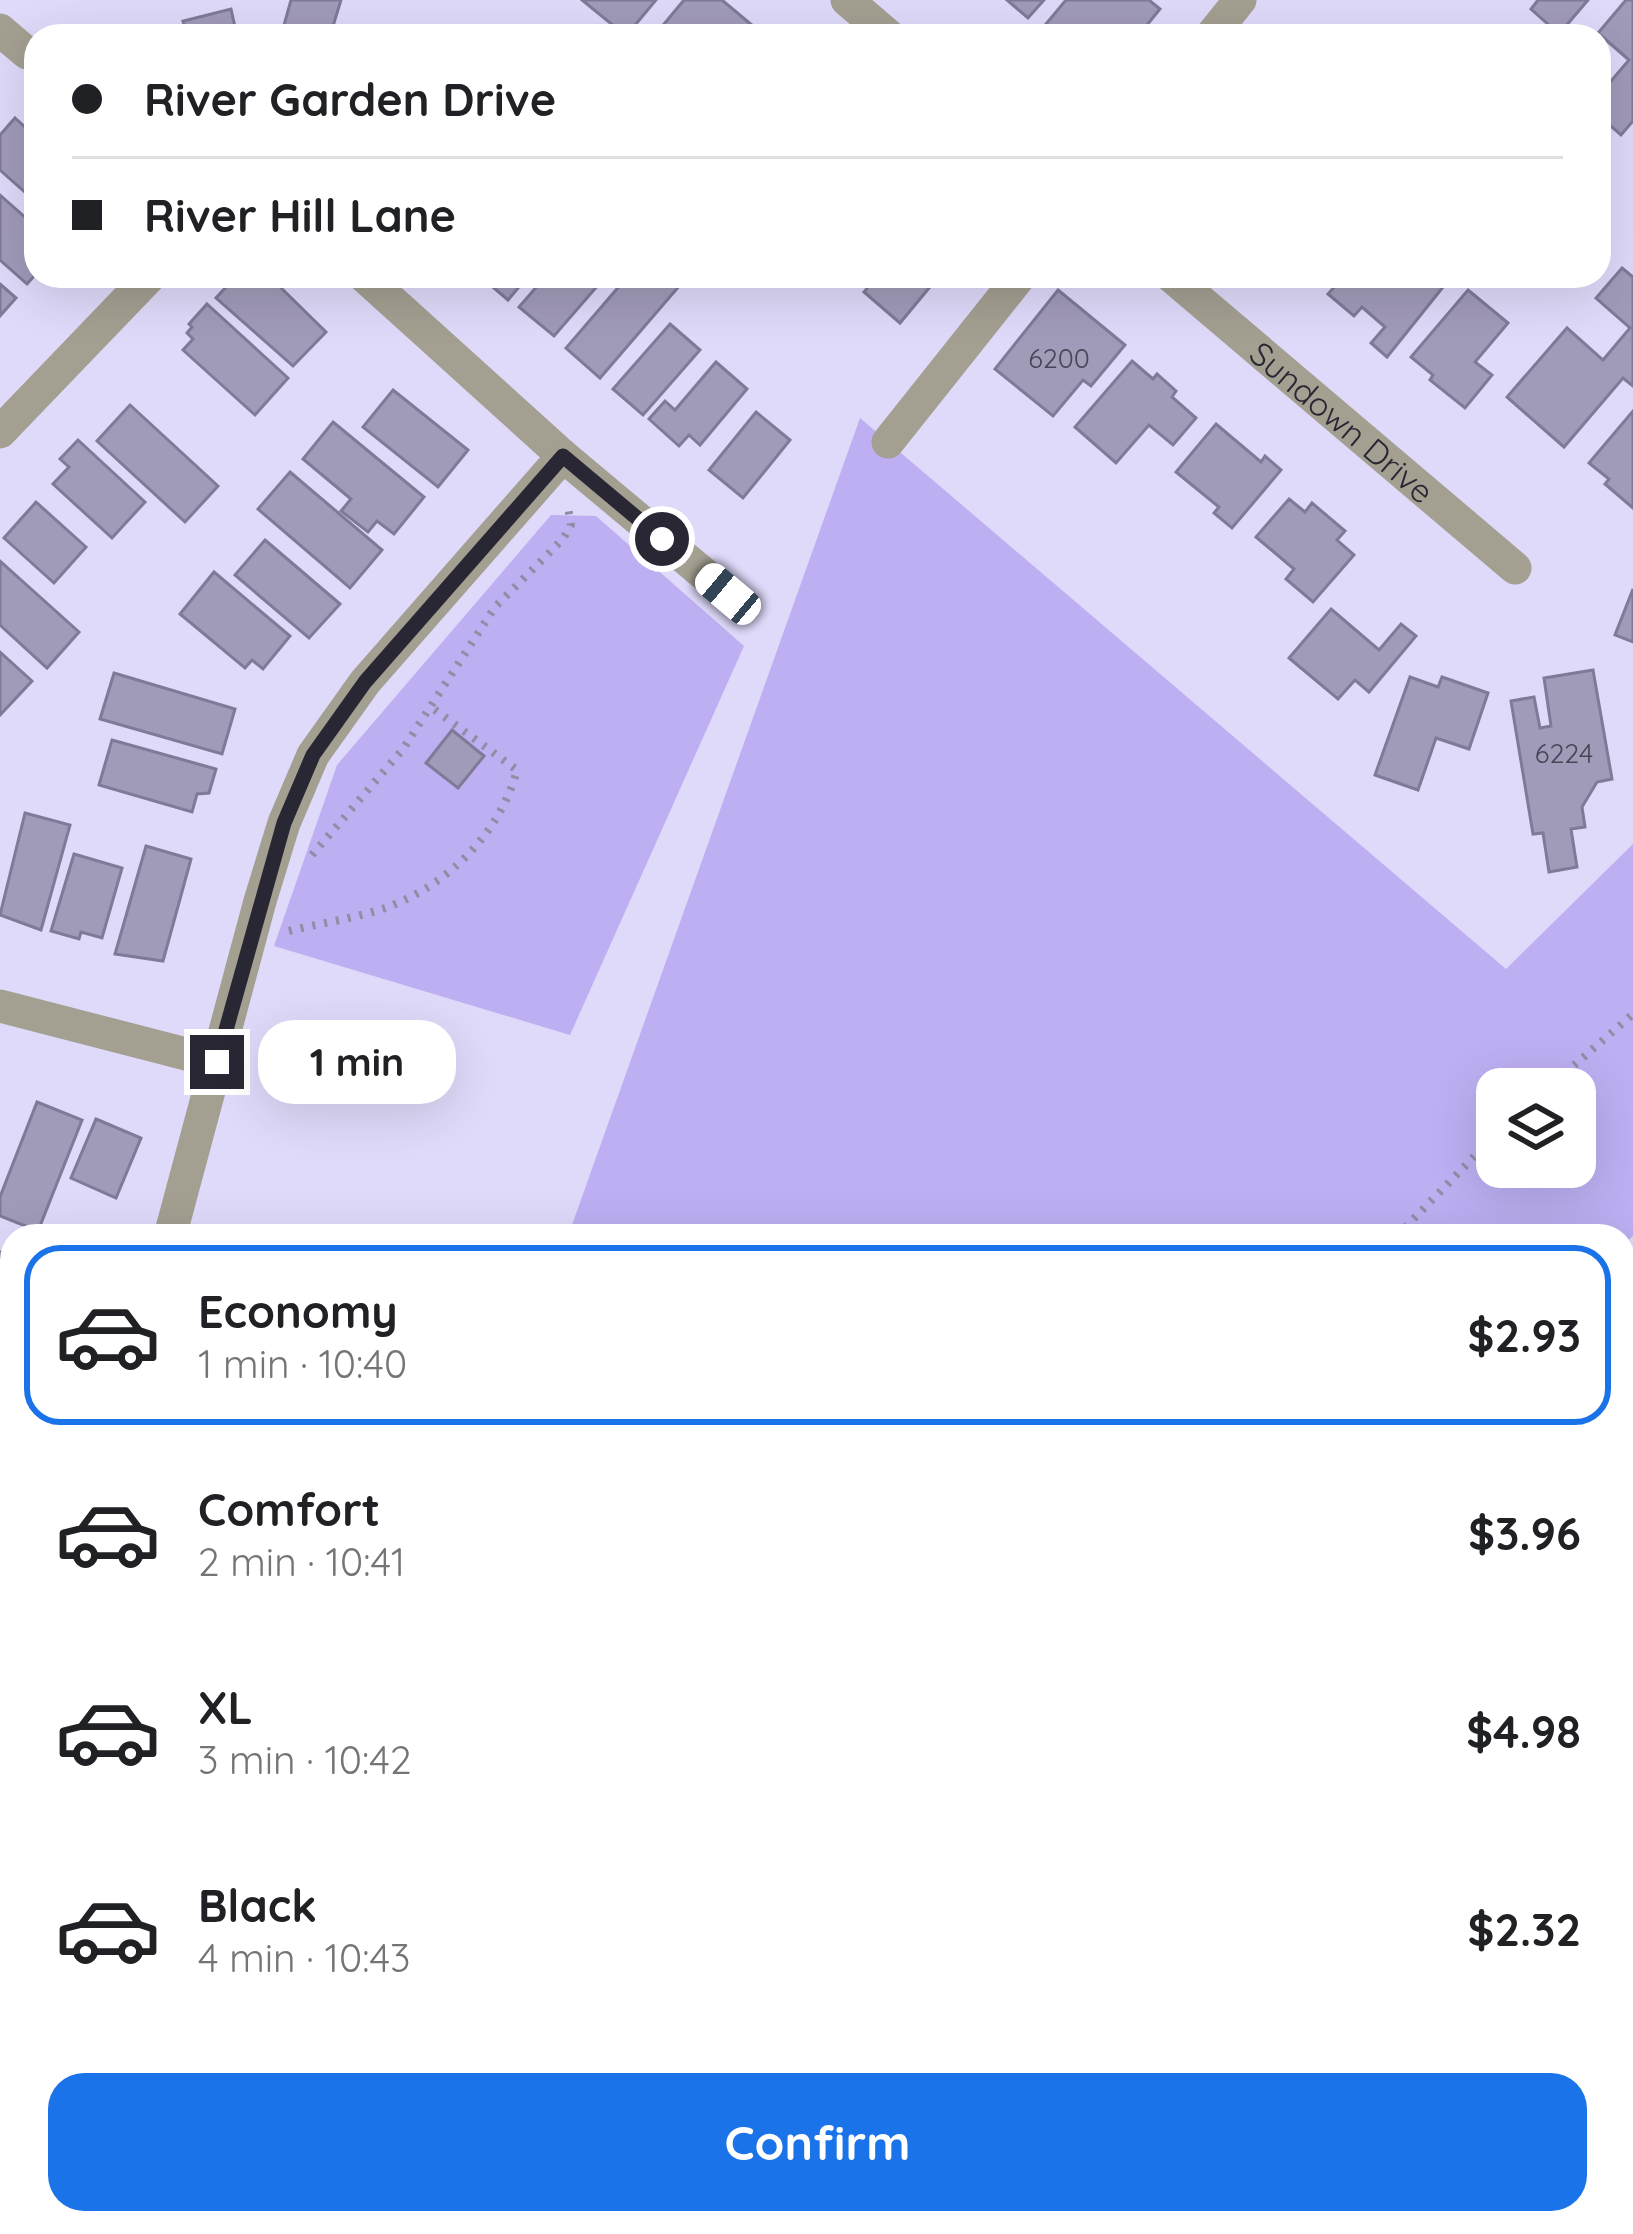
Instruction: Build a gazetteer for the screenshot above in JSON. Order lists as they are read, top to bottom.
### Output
{
  "streets": {
    "street": ["Sundown Drive"]
  },
  "house_numbers": ["6200", "6224"],
  "page": {
    "banner": ["River Garden Drive", "River Hill Lane"],
    "bubble": "1 min",
    "list": [
      {
        "name": "Economy",
        "note": "1 min · 10:40",
        "value": "$2.93"
      },
      {
        "name": "Comfort",
        "note": "2 min · 10:41",
        "value": "$3.96"
      },
      {
        "name": "XL",
        "note": "3 min · 10:42",
        "value": "$4.98"
      },
      {
        "name": "Black",
        "note": "4 min · 10:43",
        "value": "$2.32"
      }
    ],
    "buttons": "Confirm"
  }
}
